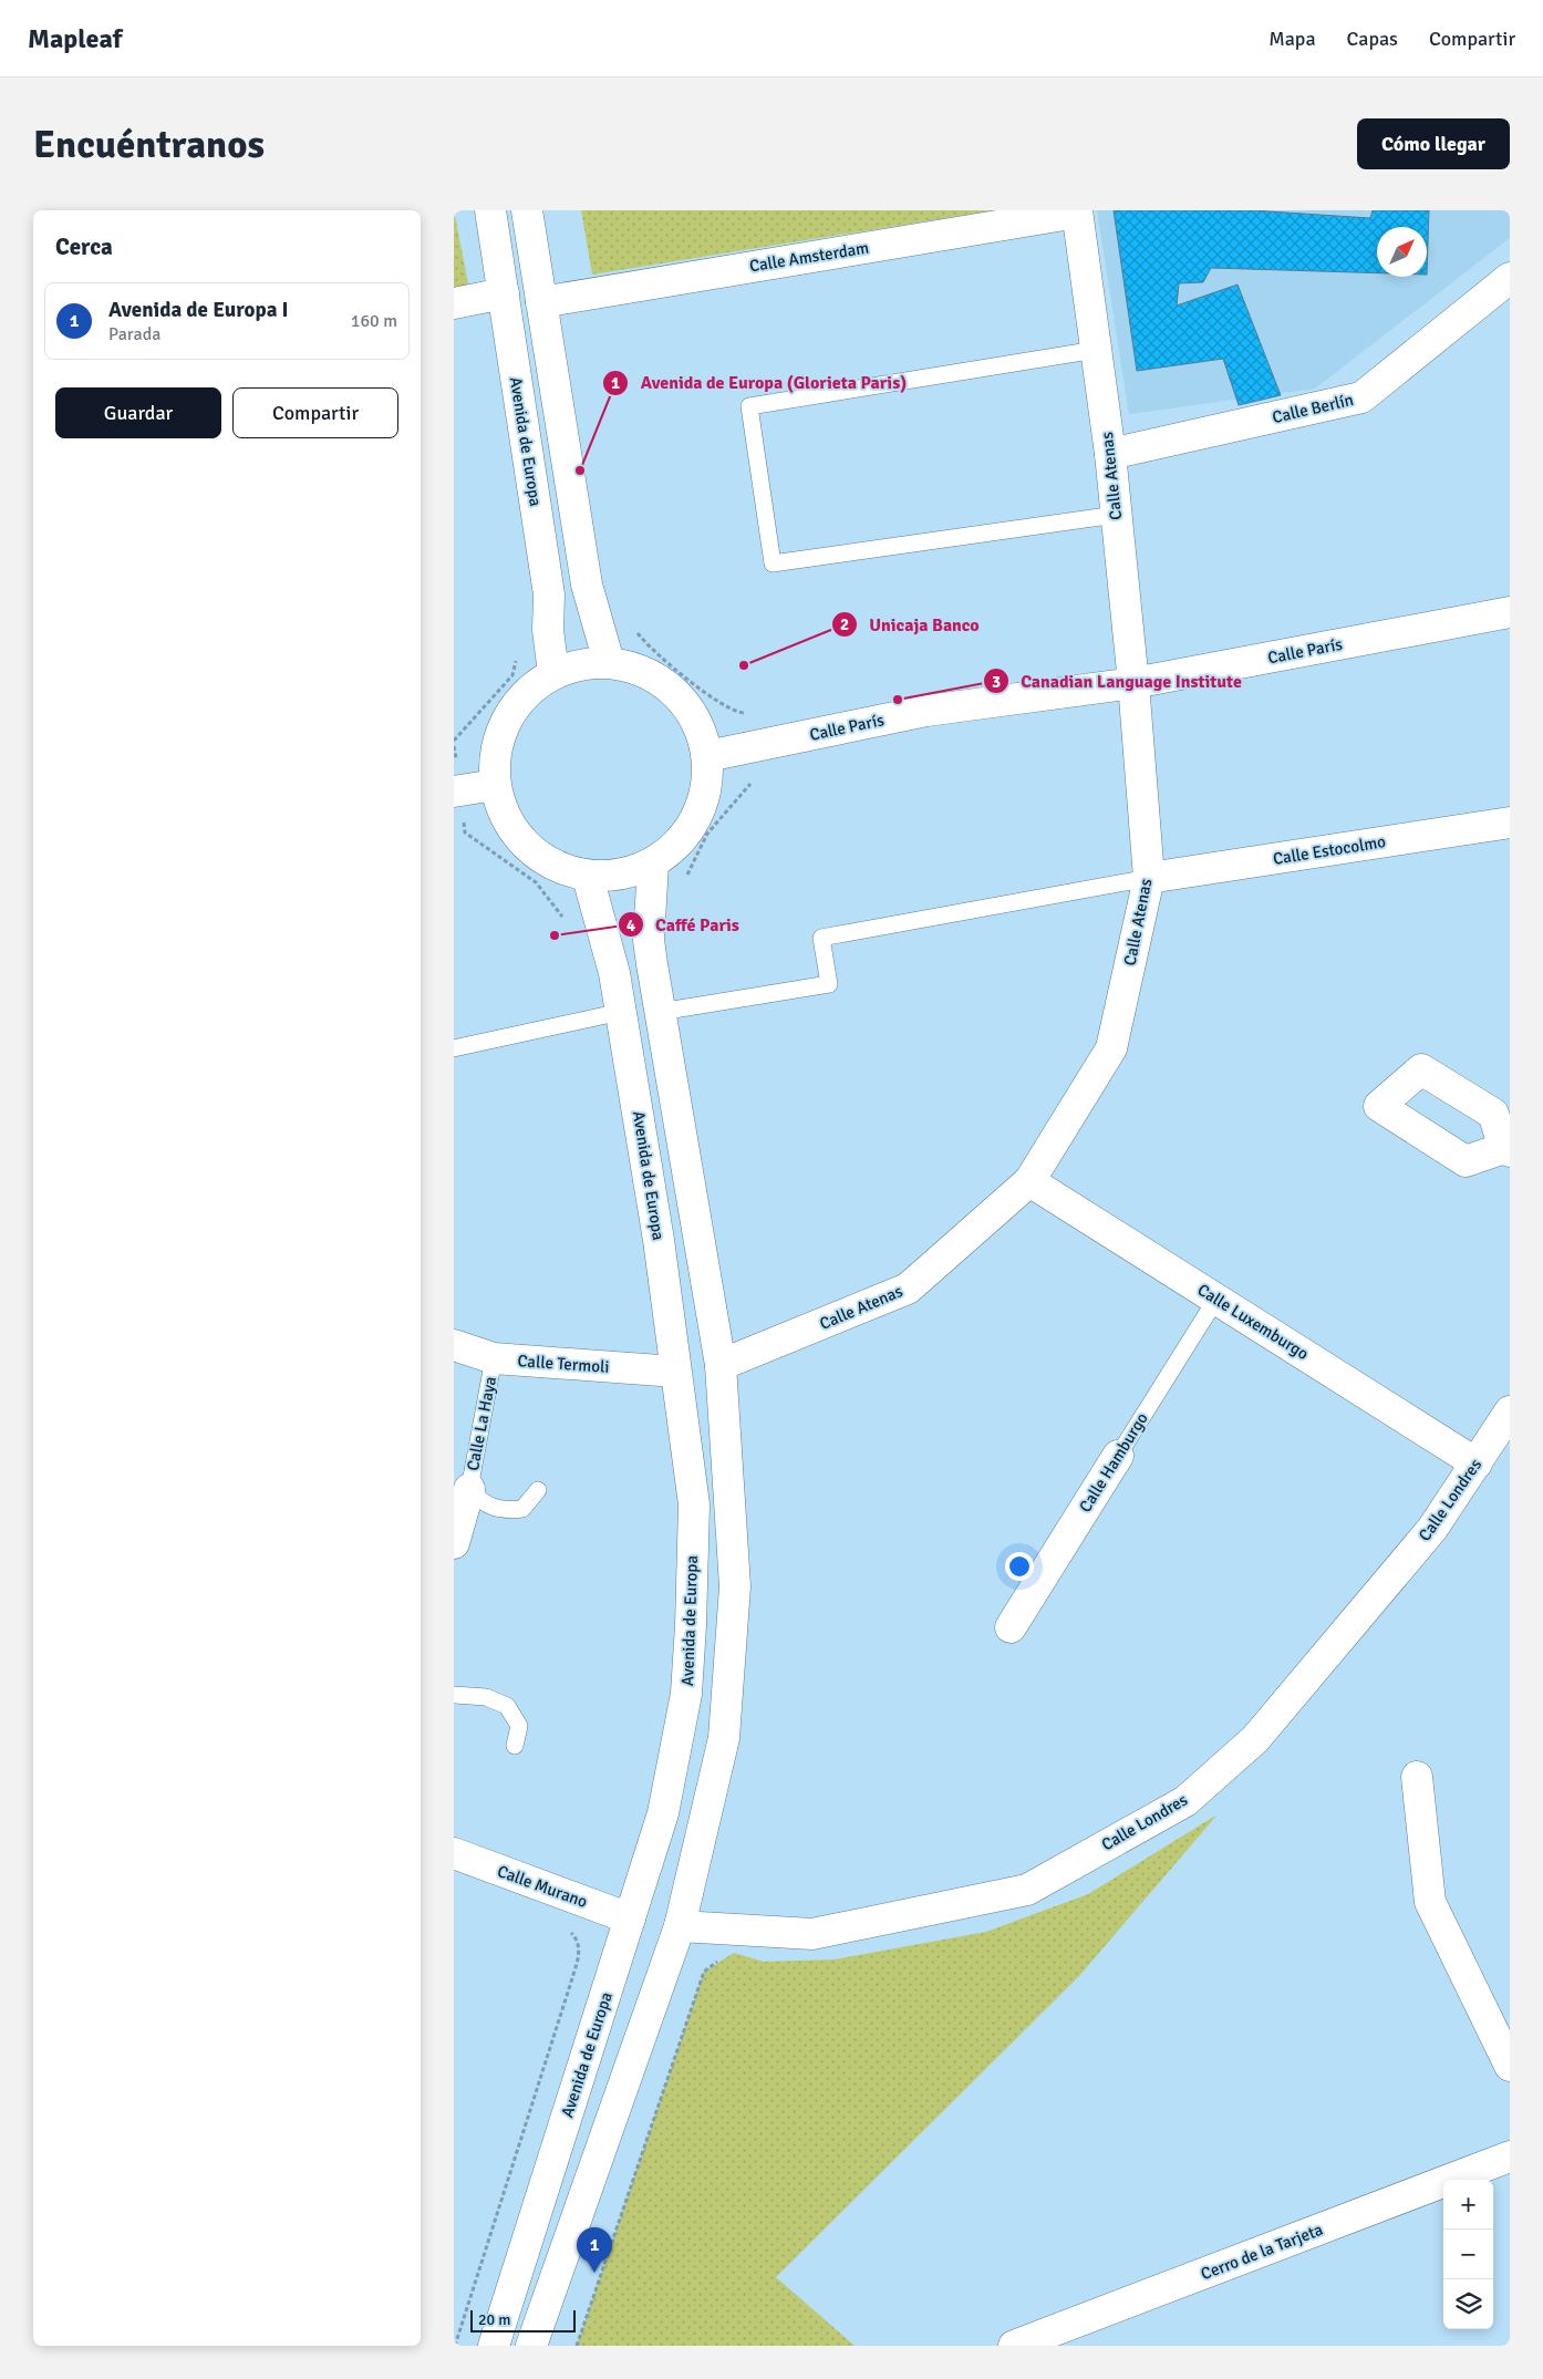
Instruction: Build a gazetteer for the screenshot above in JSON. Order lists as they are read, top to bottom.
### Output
{
  "streets": {
    "street": [
      "Calle Amsterdam",
      "Calle Berlín",
      "Avenida de Europa",
      "Calle Atenas",
      "Calle París",
      "Calle Estocolmo",
      "Calle Luxemburgo",
      "Calle Termoli",
      "Calle La Haya",
      "Calle Hamburgo",
      "Calle Londres",
      "Calle Murano",
      "Cerro de la Tarjeta"
    ]
  },
  "crossings": [
    ["Calle Amsterdam", "Calle Atenas"],
    ["Calle Berlín", "Calle Atenas"],
    ["Avenida de Europa", "Calle Termoli"],
    ["Avenida de Europa", "Calle Murano"],
    ["Calle Atenas", "Calle París"],
    ["Calle Atenas", "Calle Estocolmo"],
    ["Calle Atenas", "Calle Luxemburgo"],
    ["Calle Luxemburgo", "Calle Hamburgo"],
    ["Calle Luxemburgo", "Calle Londres"],
    ["Calle Termoli", "Calle La Haya"]
  ],
  "places": [
    "Avenida de Europa (Glorieta Paris)",
    "Unicaja Banco",
    "Canadian Language Institute",
    "Caffé Paris"
  ],
  "scale_bar": "20 m",
  "north": "top right",
  "page": {
    "header": "Mapleaf",
    "nav": ["Mapa", "Capas", "Compartir"],
    "buttons": [
      "Cómo llegar",
      ["Guardar", "Compartir"]
    ],
    "title": "Encuéntranos",
    "heading": "Cerca",
    "list": [
      {
        "mark": "1",
        "name": "Avenida de Europa I",
        "note": "Parada",
        "value": "160 m"
      }
    ],
    "map_buttons": ["+", "−"],
    "pins": "1",
    "scale": "20 m"
  }
}
